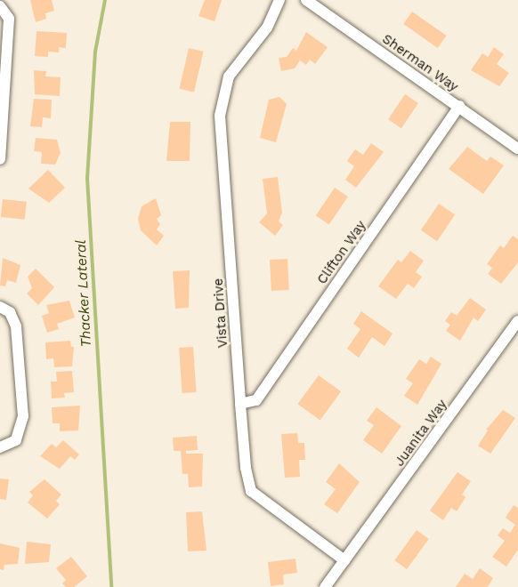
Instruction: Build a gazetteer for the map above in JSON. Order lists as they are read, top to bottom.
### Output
{
  "streets": {
    "street": [
      "Sherman Way",
      "Clifton Way",
      "Vista Drive",
      "Juanita Way"
    ]
  },
  "crossings": [
    ["Sherman Way", "Clifton Way"],
    ["Clifton Way", "Vista Drive"],
    ["Vista Drive", "Juanita Way"]
  ],
  "water": ["Thacker Lateral"]
}
